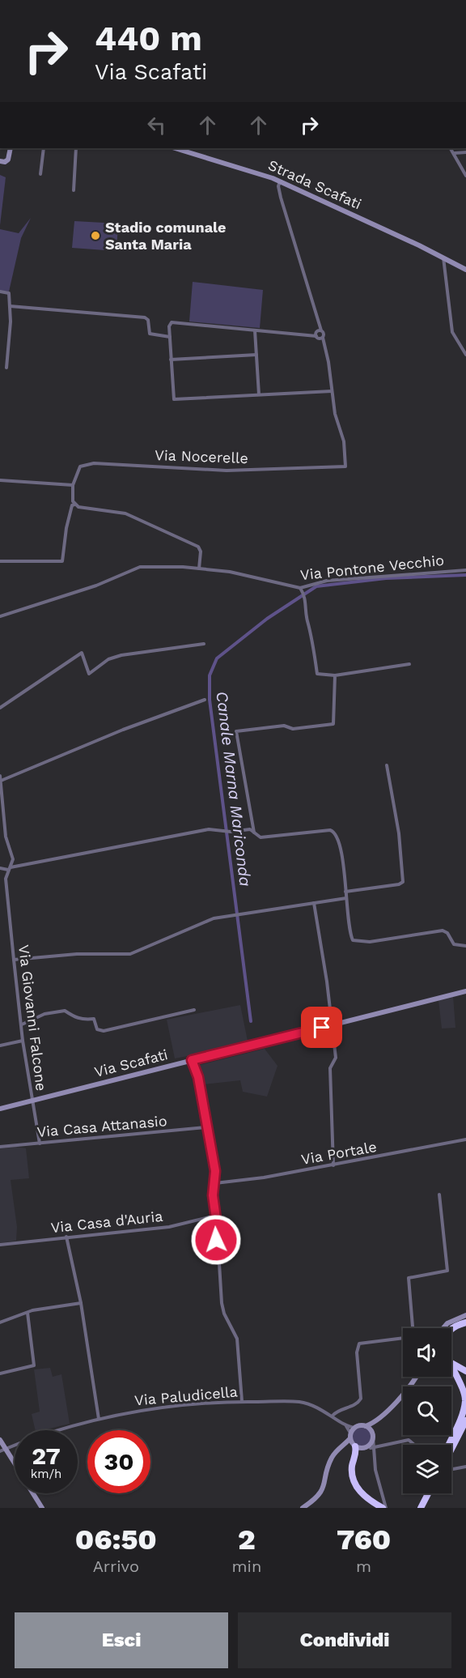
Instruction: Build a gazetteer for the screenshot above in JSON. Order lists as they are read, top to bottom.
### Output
{
  "streets": {
    "street": [
      "Strada Scafati",
      "Via Nocerelle",
      "Via Pontone Vecchio",
      "Via Giovanni Falcone",
      "Via Scafati",
      "Via Casa Attanasio",
      "Via Portale",
      "Via Casa d'Auria",
      "Via Paludicella"
    ]
  },
  "crossings": [
    ["Via Giovanni Falcone", "Via Scafati"],
    ["Via Giovanni Falcone", "Via Casa Attanasio"]
  ],
  "water": ["Canale Marna Mariconda"],
  "places": ["Stadio comunale Santa Maria"],
  "page": {
    "turn": ["440 m", "Via Scafati"],
    "speed": "27 km/h",
    "limit": "30",
    "eta": [
      "06:50",
      "Arrivo",
      "2",
      "min",
      "760",
      "m"
    ],
    "buttons": ["Esci", "Condividi"]
  }
}
